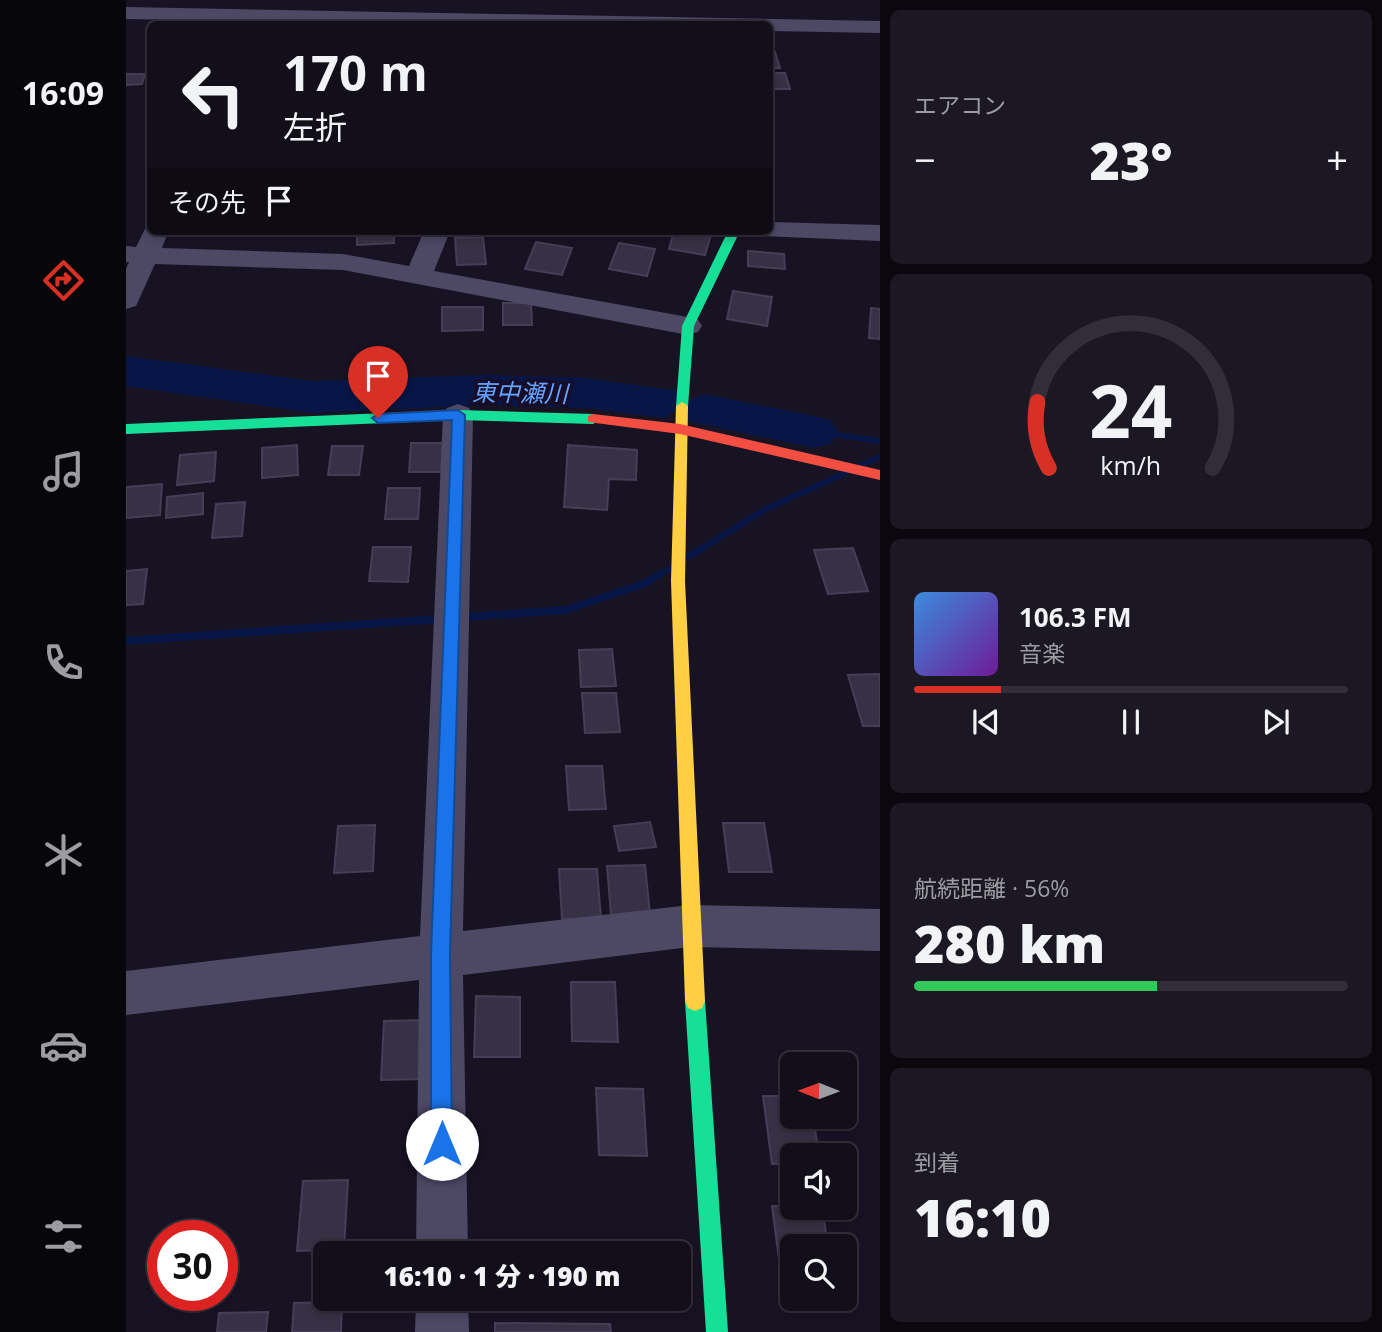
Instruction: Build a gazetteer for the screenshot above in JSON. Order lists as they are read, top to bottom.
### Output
{
  "water": ["東中瀬川"],
  "north": "left",
  "page": {
    "tabs": "16:09",
    "tile": [
      "エアコン",
      ["航続距離 · 56%", "280 km"],
      ["到着", "16:10"]
    ],
    "turn": ["170 m", "左折"],
    "heat": ["−", "23°", "+"],
    "then": "その先",
    "song": ["106.3 FM", "音楽"],
    "limit": "30",
    "trip": "16:10 · 1 分 · 190 m",
    "gauge": ["24", "km/h"]
  }
}
